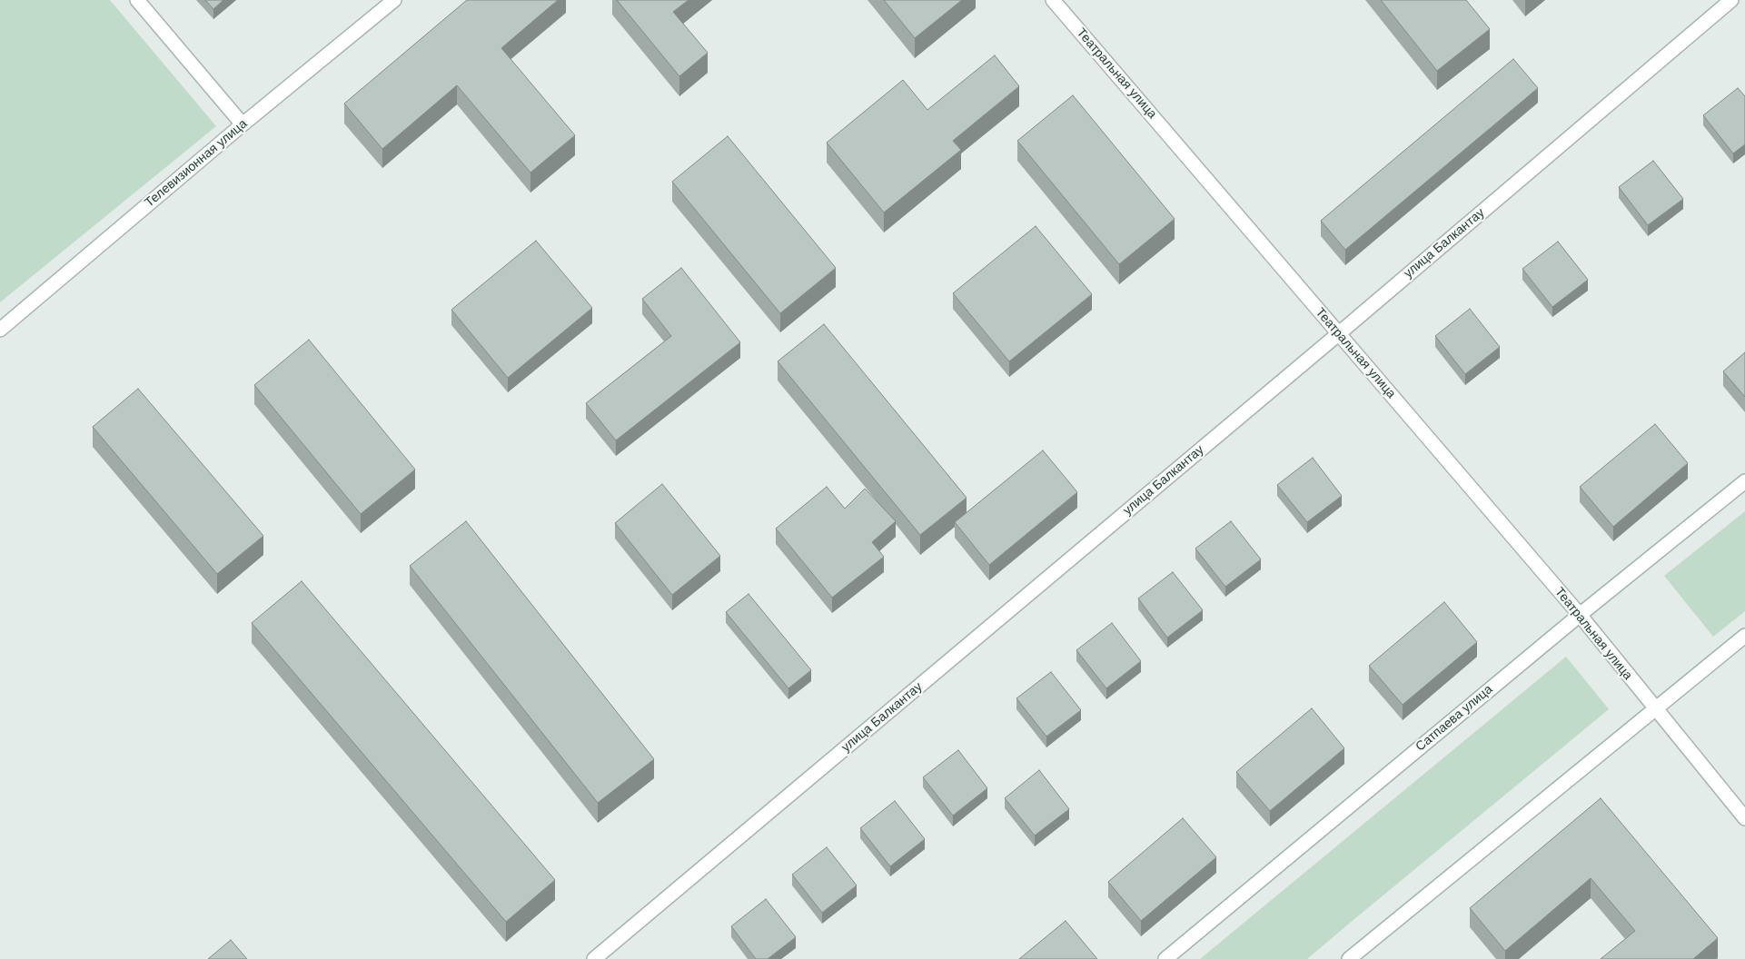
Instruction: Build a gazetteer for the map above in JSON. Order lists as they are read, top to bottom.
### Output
{
  "streets": {
    "street": [
      "Театральная улица",
      "Телевизионная улица",
      "улица Балкантау",
      "Сатпаева улица"
    ]
  },
  "crossings": [
    ["Театральная улица", "улица Балкантау"],
    ["Театральная улица", "Сатпаева улица"]
  ]
}
